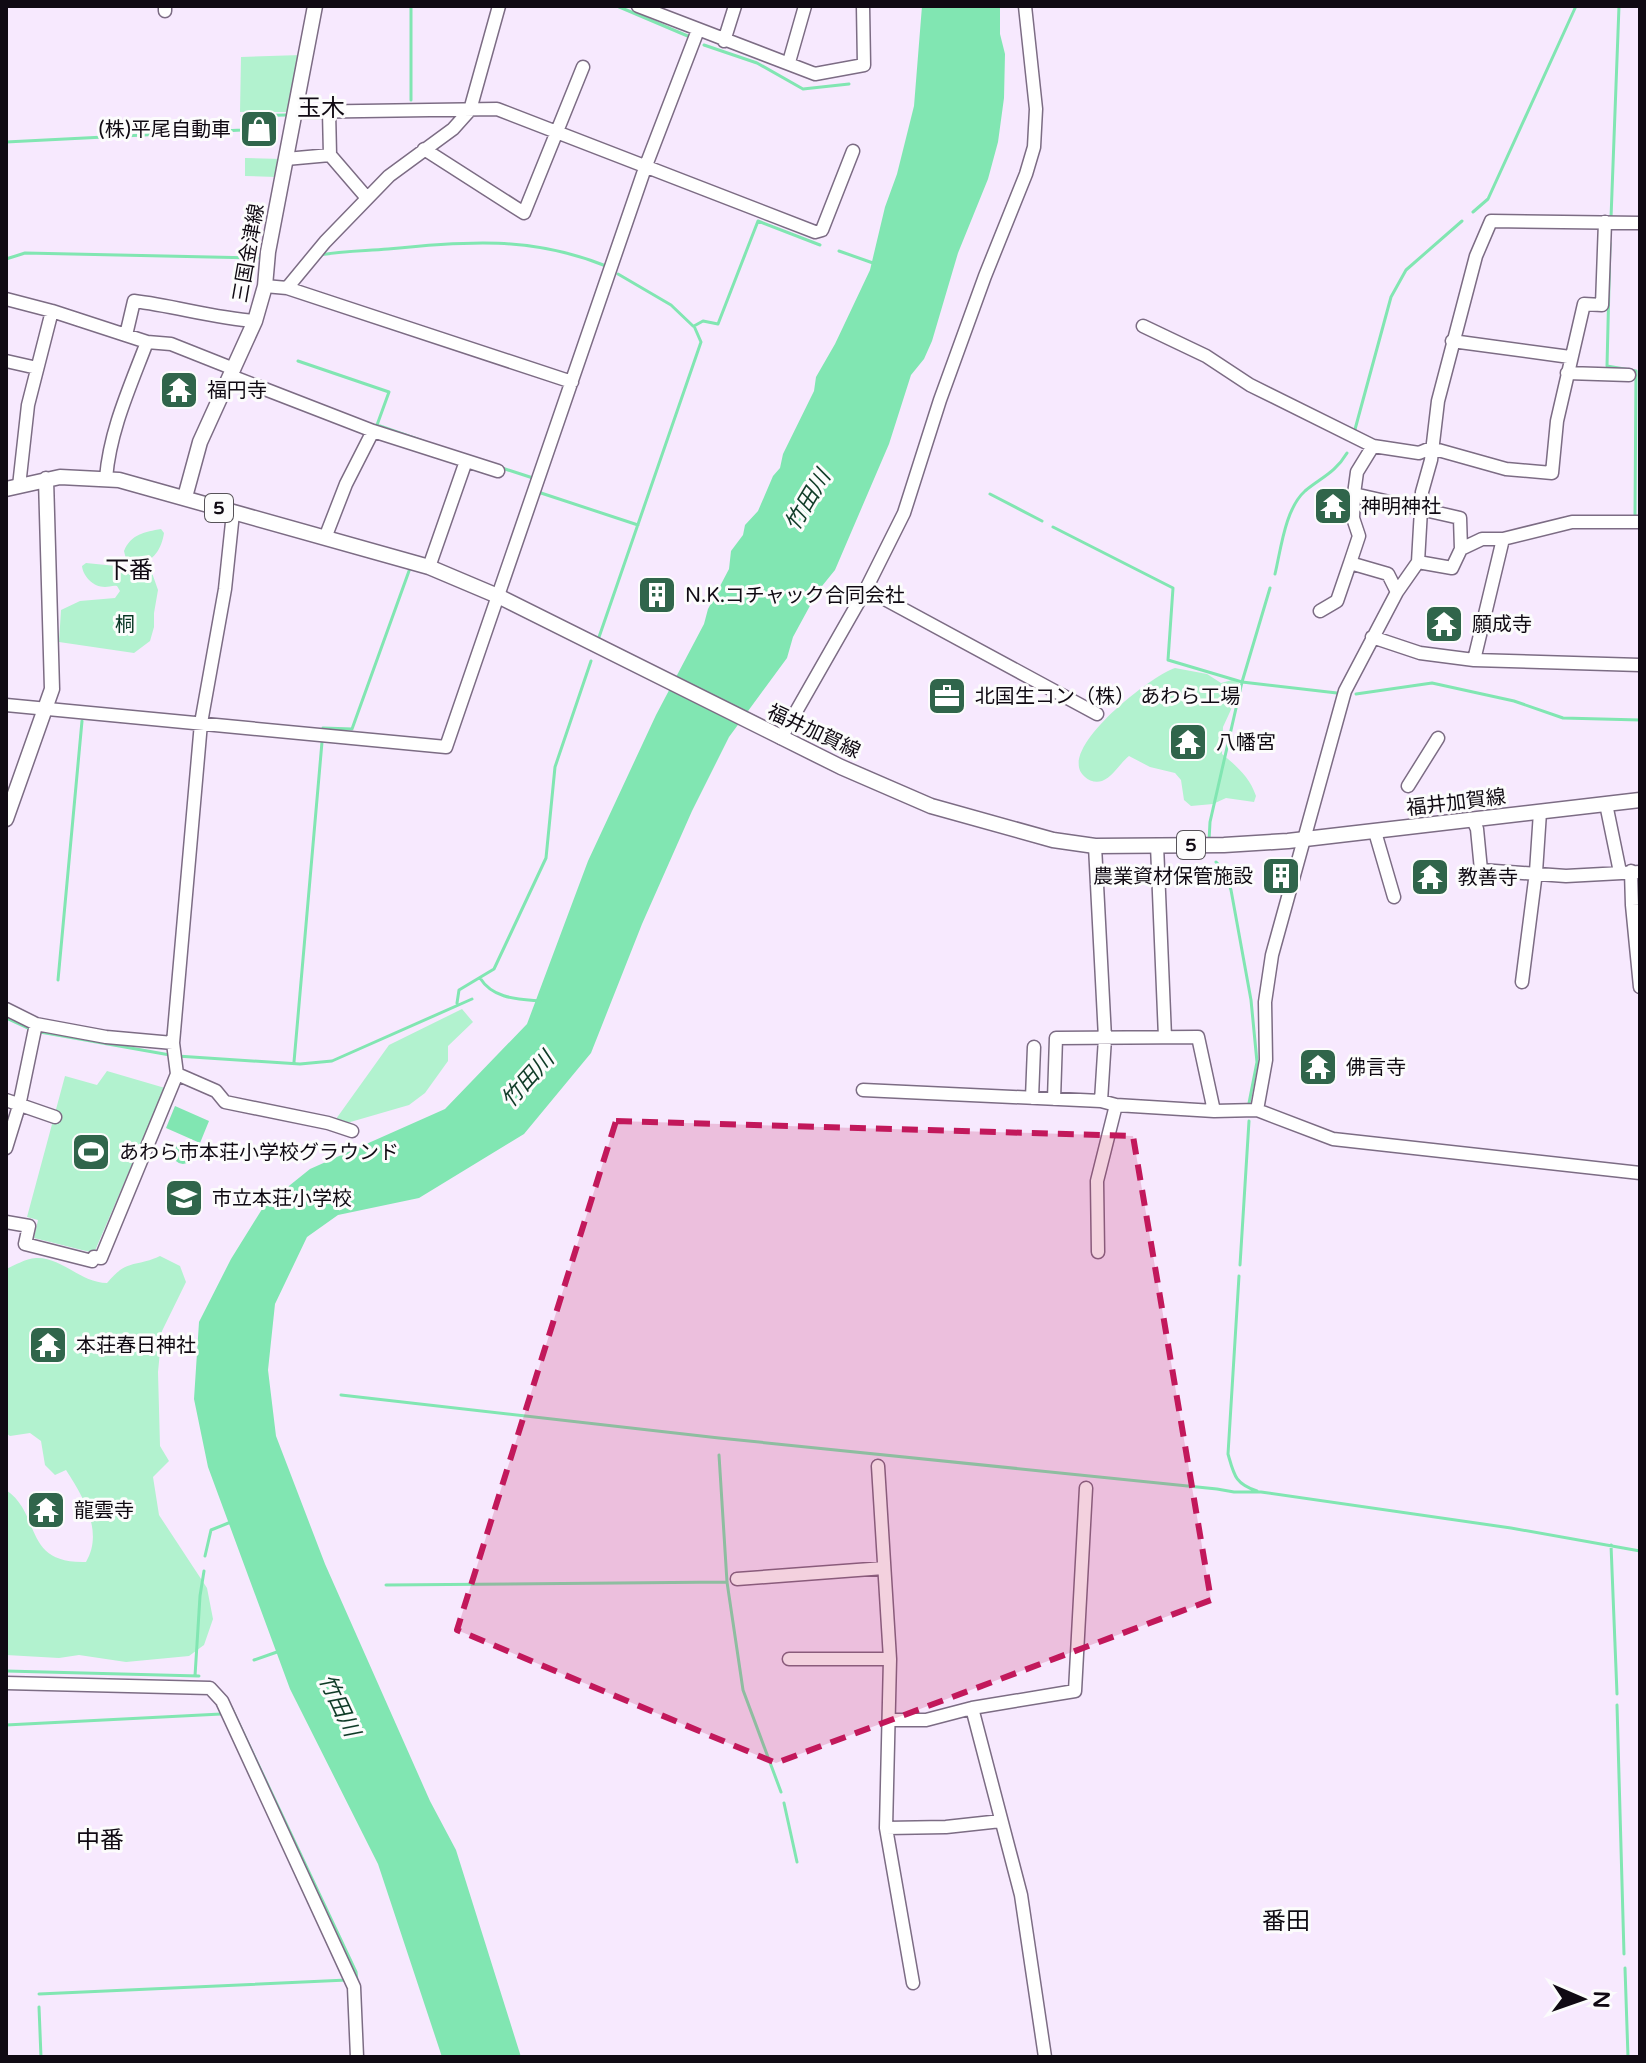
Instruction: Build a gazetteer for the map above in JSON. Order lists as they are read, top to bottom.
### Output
{
  "streets": {
    "main road": ["三国金津線", "5", "福井加賀線"]
  },
  "crossings": [
    ["三国金津線", "福井加賀線"]
  ],
  "districts": [
    "玉木",
    "下番",
    "中番",
    "番田"
  ],
  "water": ["竹田川"],
  "parks": ["桐"],
  "places": {
    "shop": ["(株)平尾自動車"],
    "temple": [
      "福円寺",
      "神明神社",
      "願成寺",
      "八幡宮",
      "教善寺",
      "佛言寺",
      "本荘春日神社",
      "龍雲寺"
    ],
    "building": ["N.K.コチャック合同会社", "農業資材保管施設"],
    "office": ["北国生コン（株） あわら工場"],
    "sports": ["あわら市本荘小学校グラウンド"],
    "school or university": ["市立本荘小学校"]
  },
  "north": "right"
}
